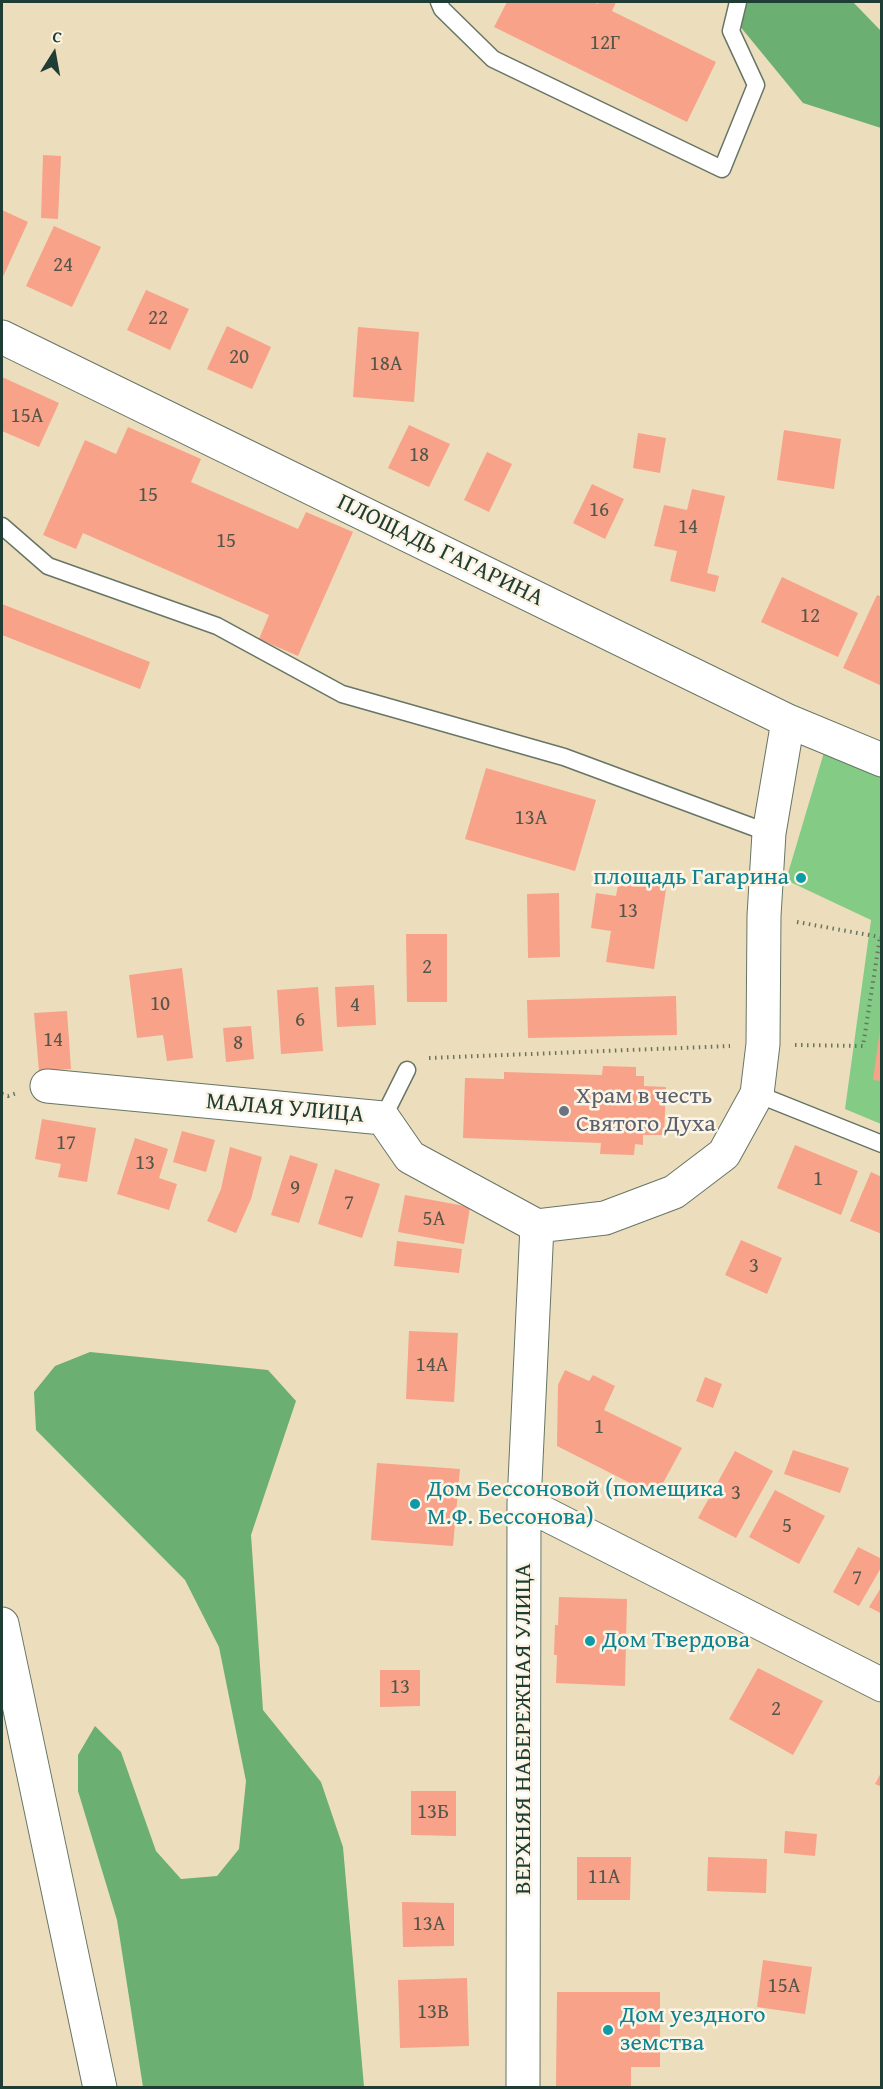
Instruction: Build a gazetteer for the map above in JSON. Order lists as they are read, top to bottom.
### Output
{
  "streets": {
    "street": ["ПЛОЩАДЬ ГАГАРИНА", "МАЛАЯ УЛИЦА", "ВЕРХНЯЯ НАБЕРЕЖНАЯ УЛИЦА"]
  },
  "crossings": [
    ["МАЛАЯ УЛИЦА", "ВЕРХНЯЯ НАБЕРЕЖНАЯ УЛИЦА"]
  ],
  "places": [
    "площадь Гагарина",
    "Храм в честь Святого Духа",
    "Дом Бессоновой (помещика М.Ф. Бессонова)",
    "Дом Твердова",
    "Дом уездного земства"
  ],
  "house_numbers": [
    "12Г",
    "24",
    "22",
    "20",
    "18А",
    "15А",
    "18",
    "15",
    "16",
    "14",
    "15",
    "12",
    "13А",
    "13",
    "2",
    "10",
    "4",
    "6",
    "14",
    "8",
    "17",
    "13",
    "1",
    "9",
    "7",
    "5А",
    "3",
    "14А",
    "1",
    "3",
    "5",
    "7",
    "13",
    "2",
    "13Б",
    "11А",
    "13А",
    "15А",
    "13В"
  ],
  "north": "top"
}
